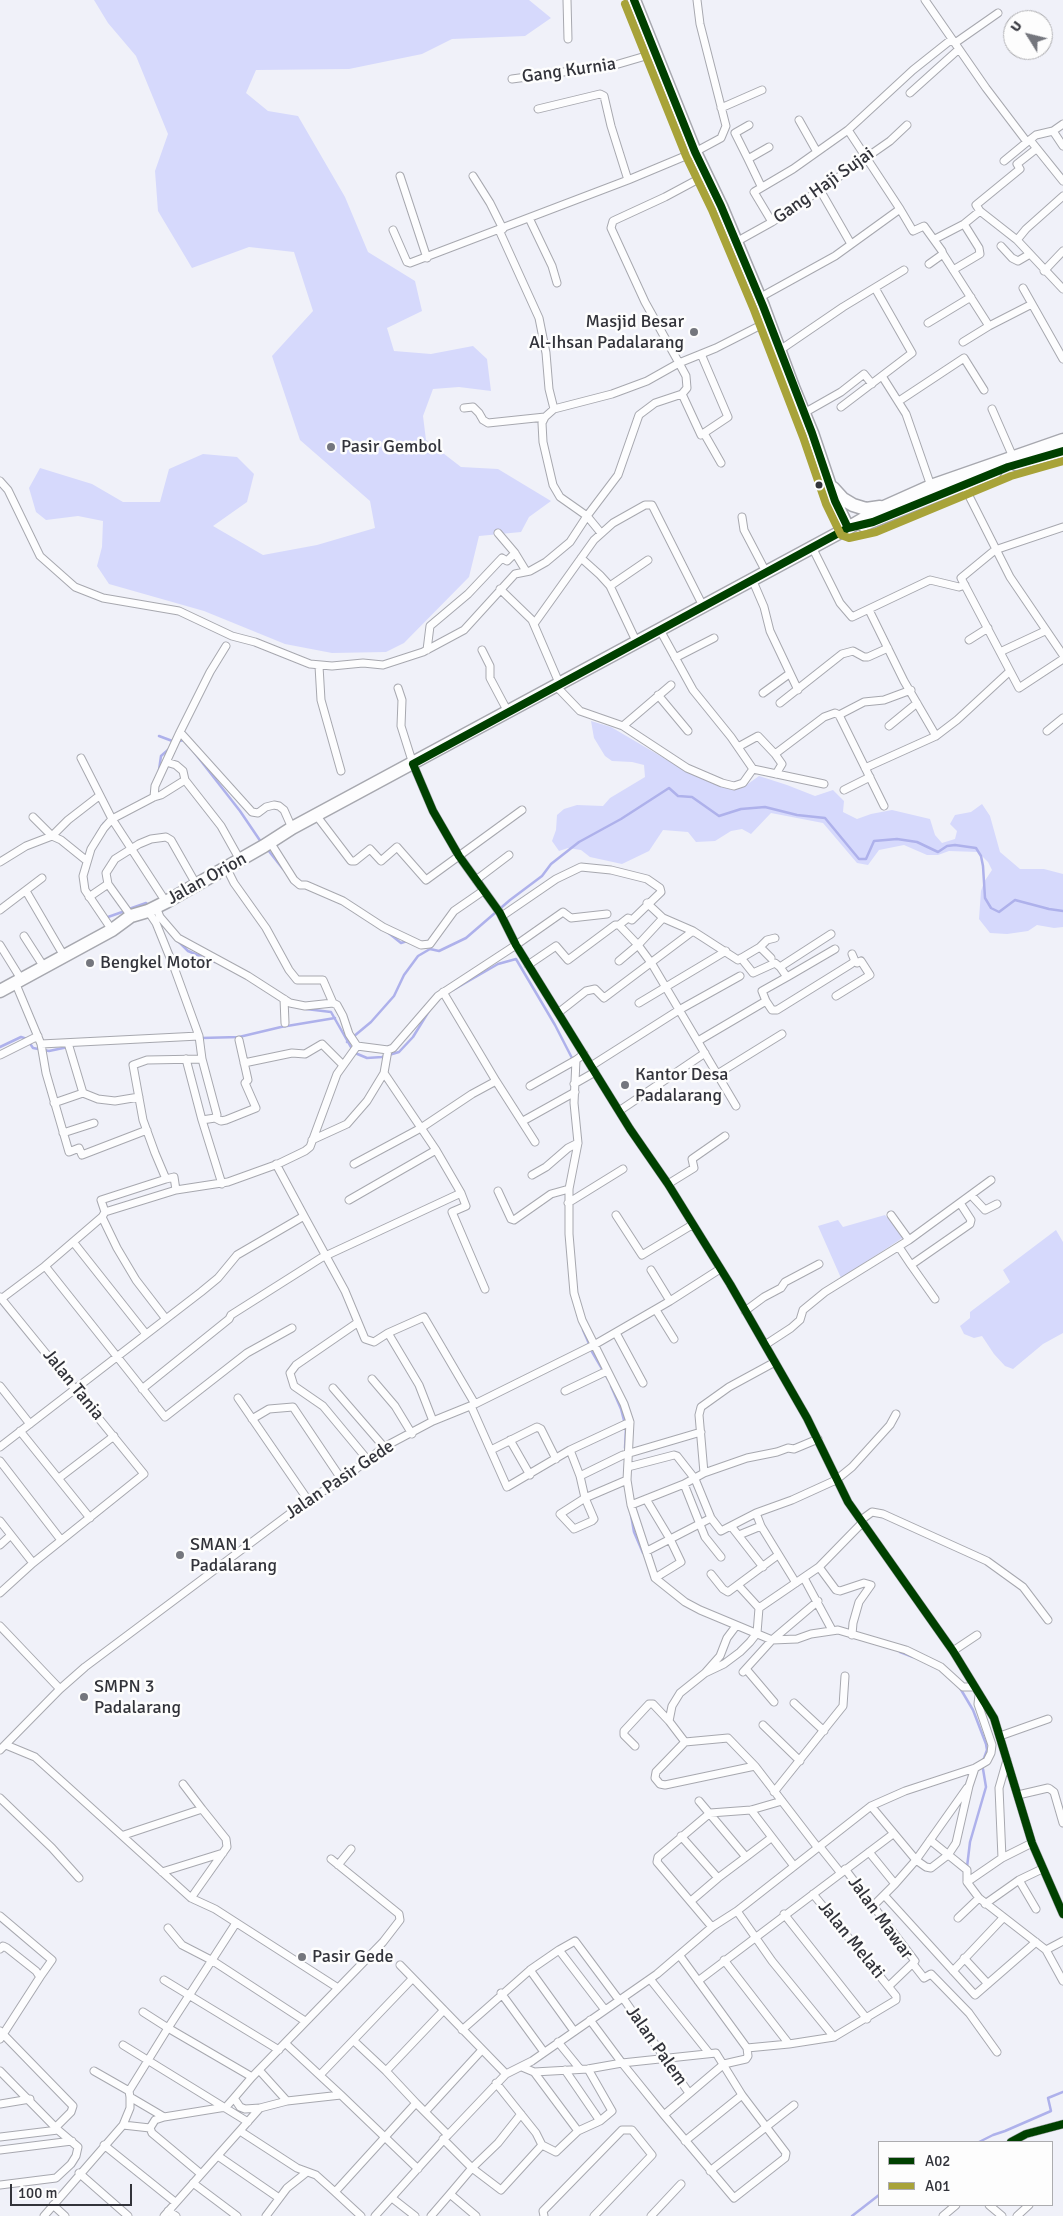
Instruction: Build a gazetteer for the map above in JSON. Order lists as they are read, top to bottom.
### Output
{
  "streets": {
    "highway": ["Jalan Orion"],
    "street": [
      "Gang Kurnia",
      "Gang Haji Sujai",
      "Jalan Tania",
      "Jalan Pasir Gede",
      "Jalan Mawar",
      "Jalan Melati",
      "Jalan Palem"
    ]
  },
  "crossings": [
    ["Jalan Mawar", "Jalan Melati"]
  ],
  "places": [
    "Masjid Besar Al-Ihsan Padalarang",
    "Pasir Gembol",
    "Bengkel Motor",
    "Kantor Desa Padalarang",
    "SMAN 1 Padalarang",
    "SMPN 3 Padalarang",
    "Pasir Gede"
  ],
  "lines": ["transit line A02", "transit line A01"],
  "legend": ["A02", "A01"],
  "scale_bar": "100 m",
  "north": "top left"
}
